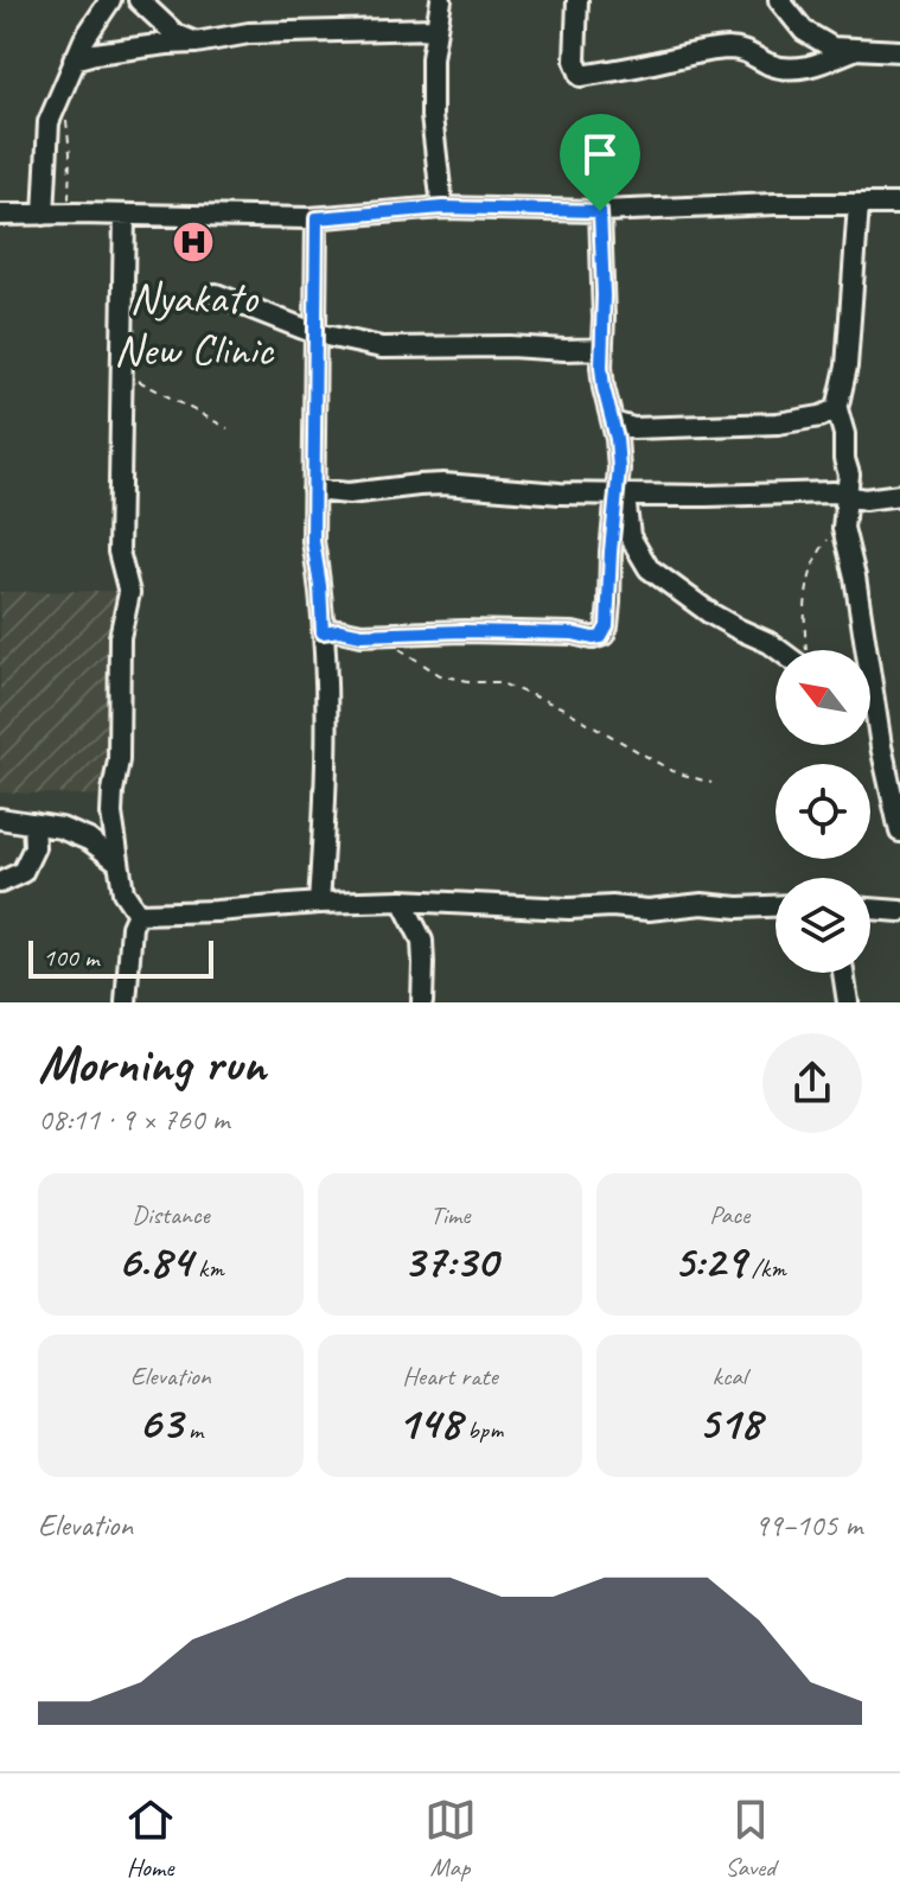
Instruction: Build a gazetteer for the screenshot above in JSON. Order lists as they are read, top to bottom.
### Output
{
  "places": {
    "hospital": ["Nyakato New Clinic"]
  },
  "scale_bar": "100 m",
  "north": "top left",
  "page": {
    "scale": "100 m",
    "heading": ["Morning run", "08:11 · 9 × 760 m"],
    "stats": [
      ["Distance", "6.84 km"],
      ["Time", "37:30"],
      ["Pace", "5:29 /km"],
      ["Elevation", "63 m"],
      ["Heart rate", "148 bpm"],
      ["kcal", "518"]
    ],
    "chart": ["Elevation", "99–105 m"],
    "tabs": ["Home", "Map", "Saved"]
  }
}
